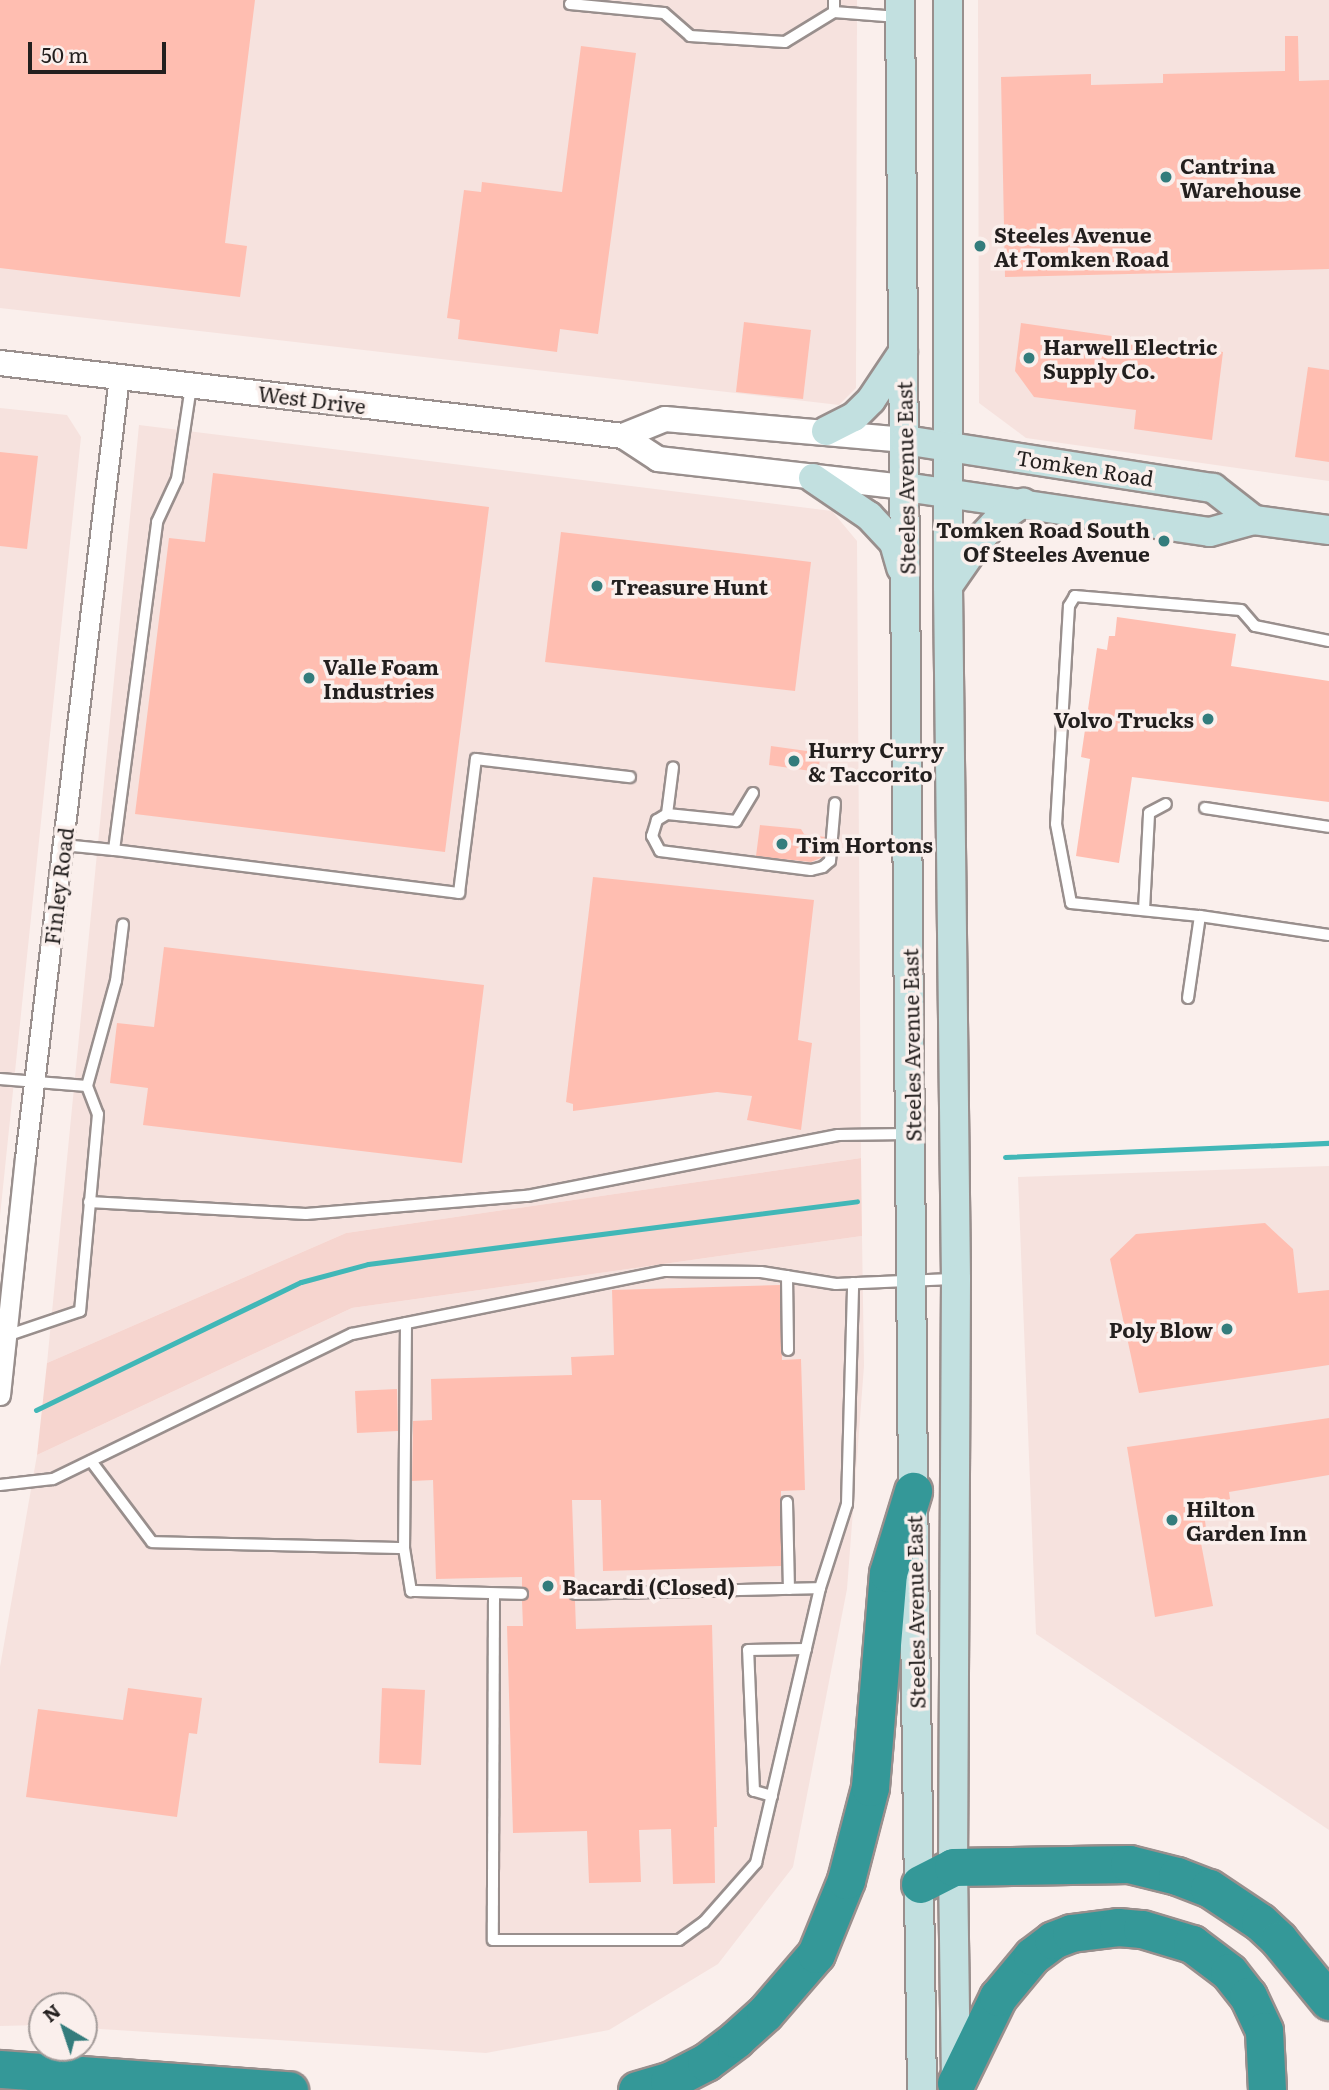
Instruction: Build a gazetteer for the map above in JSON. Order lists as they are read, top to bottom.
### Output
{
  "streets": {
    "main road": ["Tomken Road", "Steeles Avenue East"],
    "street": ["West Drive", "Finley Road"]
  },
  "crossings": [
    ["West Drive", "Tomken Road"],
    ["West Drive", "Steeles Avenue East"],
    ["West Drive", "Finley Road"],
    ["Tomken Road", "Steeles Avenue East"]
  ],
  "places": [
    "Cantrina Warehouse",
    "Steeles Avenue At Tomken Road",
    "Harwell Electric Supply Co.",
    "Tomken Road South Of Steeles Avenue",
    "Treasure Hunt",
    "Valle Foam Industries",
    "Volvo Trucks",
    "Hurry Curry & Taccorito",
    "Tim Hortons",
    "Poly Blow",
    "Hilton Garden Inn",
    "Bacardi (Closed)"
  ],
  "scale_bar": "50 m",
  "north": "top left"
}
